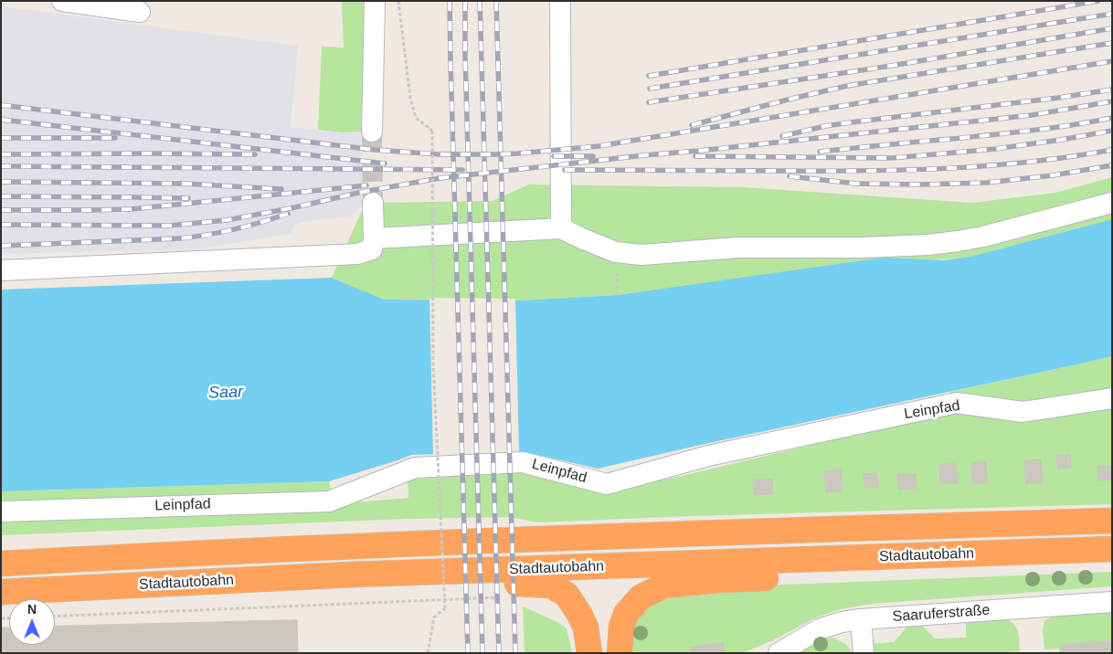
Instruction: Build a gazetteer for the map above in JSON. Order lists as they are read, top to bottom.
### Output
{
  "streets": {
    "highway": ["Stadtautobahn"],
    "street": ["Leinpfad", "Saaruferstraße"]
  },
  "water": ["Saar"],
  "north": "top"
}
